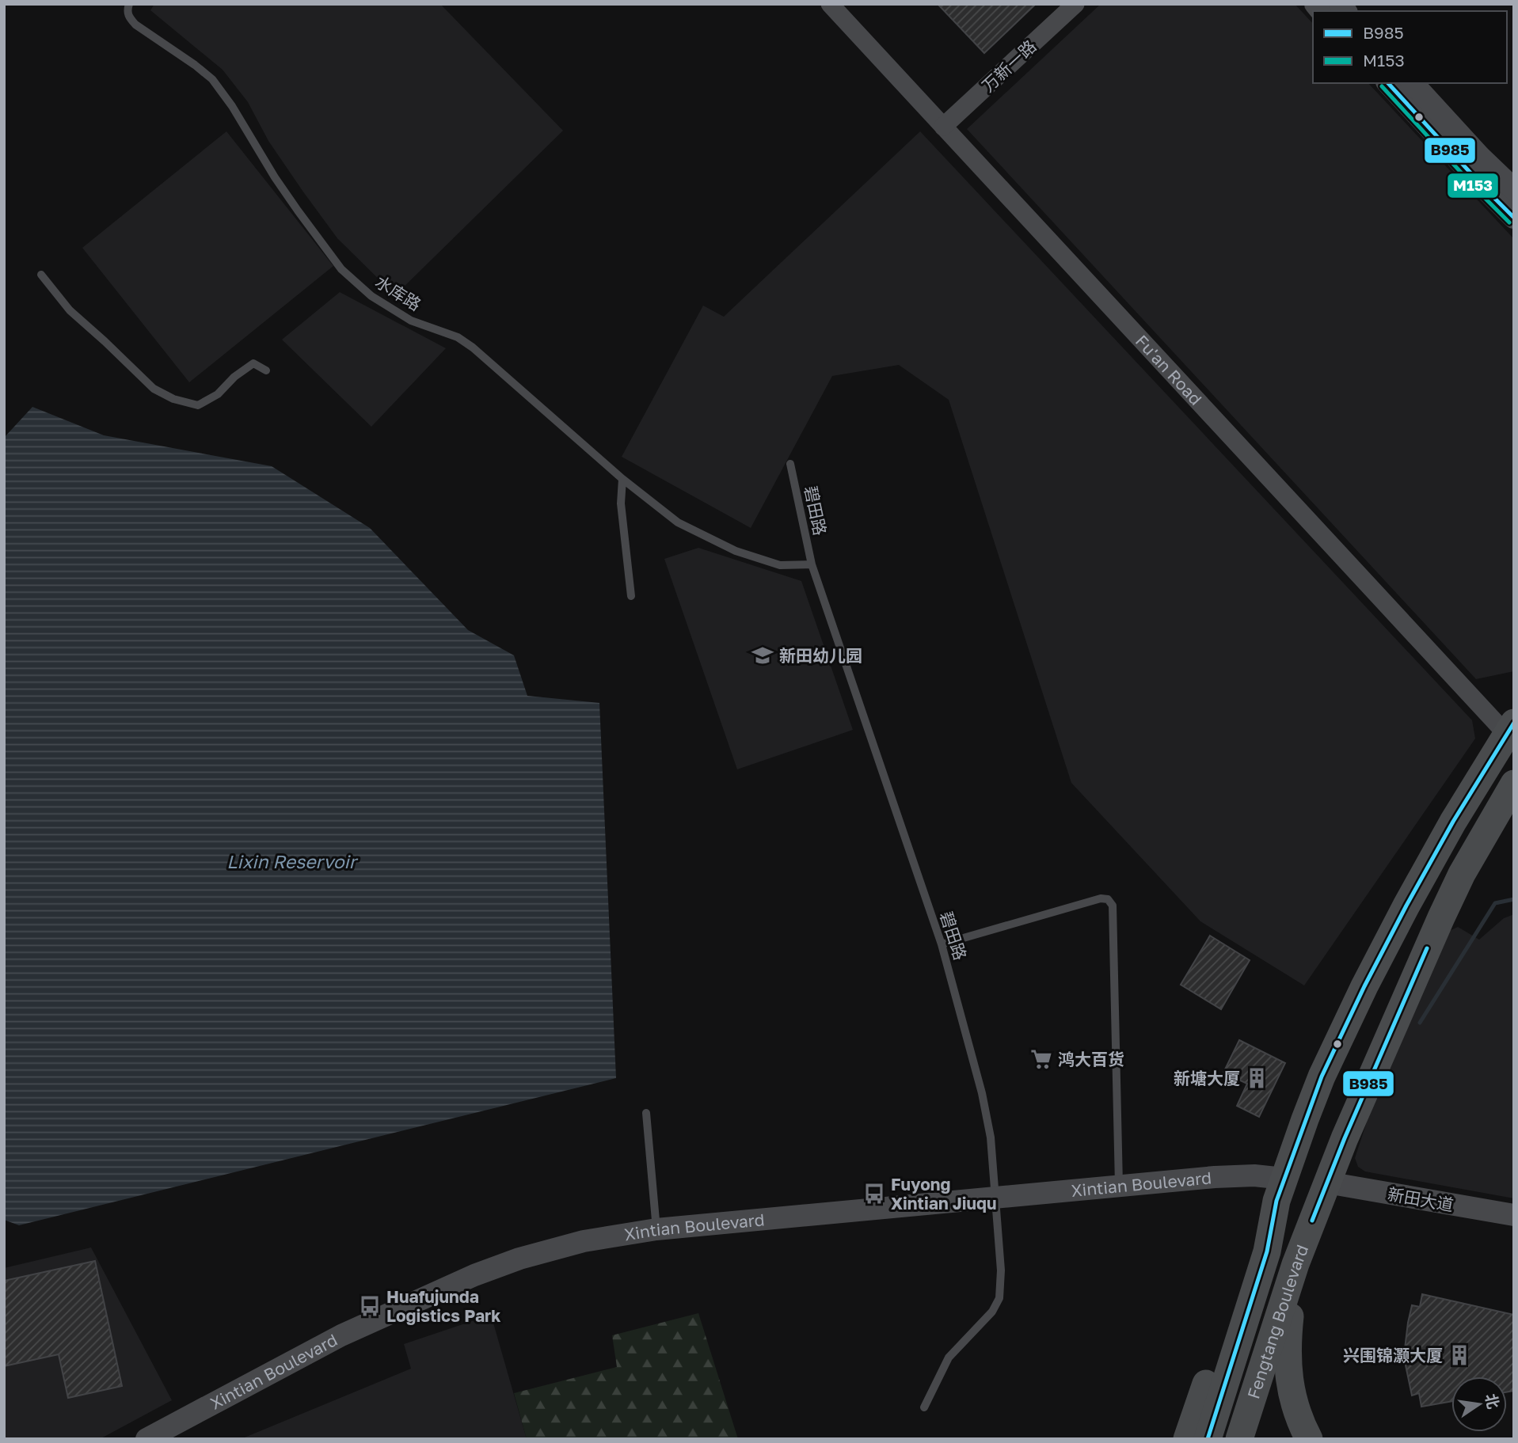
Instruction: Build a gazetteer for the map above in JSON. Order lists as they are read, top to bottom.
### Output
{
  "streets": {
    "main road": ["Fengtang Boulevard"],
    "street": [
      "万新一路",
      "Fu'an Road",
      "Xintian Boulevard",
      "新田大道"
    ],
    "lane": ["水库路", "碧田路"]
  },
  "crossings": [
    ["万新一路", "Fu'an Road"],
    ["水库路", "碧田路"],
    ["Fu'an Road", "Fengtang Boulevard"],
    ["碧田路", "Xintian Boulevard"],
    ["Xintian Boulevard", "Fengtang Boulevard"],
    ["新田大道", "Fengtang Boulevard"]
  ],
  "water": ["Lixin Reservoir"],
  "places": {
    "school or university": ["新田幼儿园"],
    "supermarket": ["鸿大百货"],
    "building": ["新塘大厦", "兴围锦灏大厦"],
    "bus stop": ["Fuyong Xintian Jiuqu", "Huafujunda Logistics Park"]
  },
  "lines": ["transit line B985", "transit line M153"],
  "legend": ["B985", "M153"],
  "north": "right"
}
